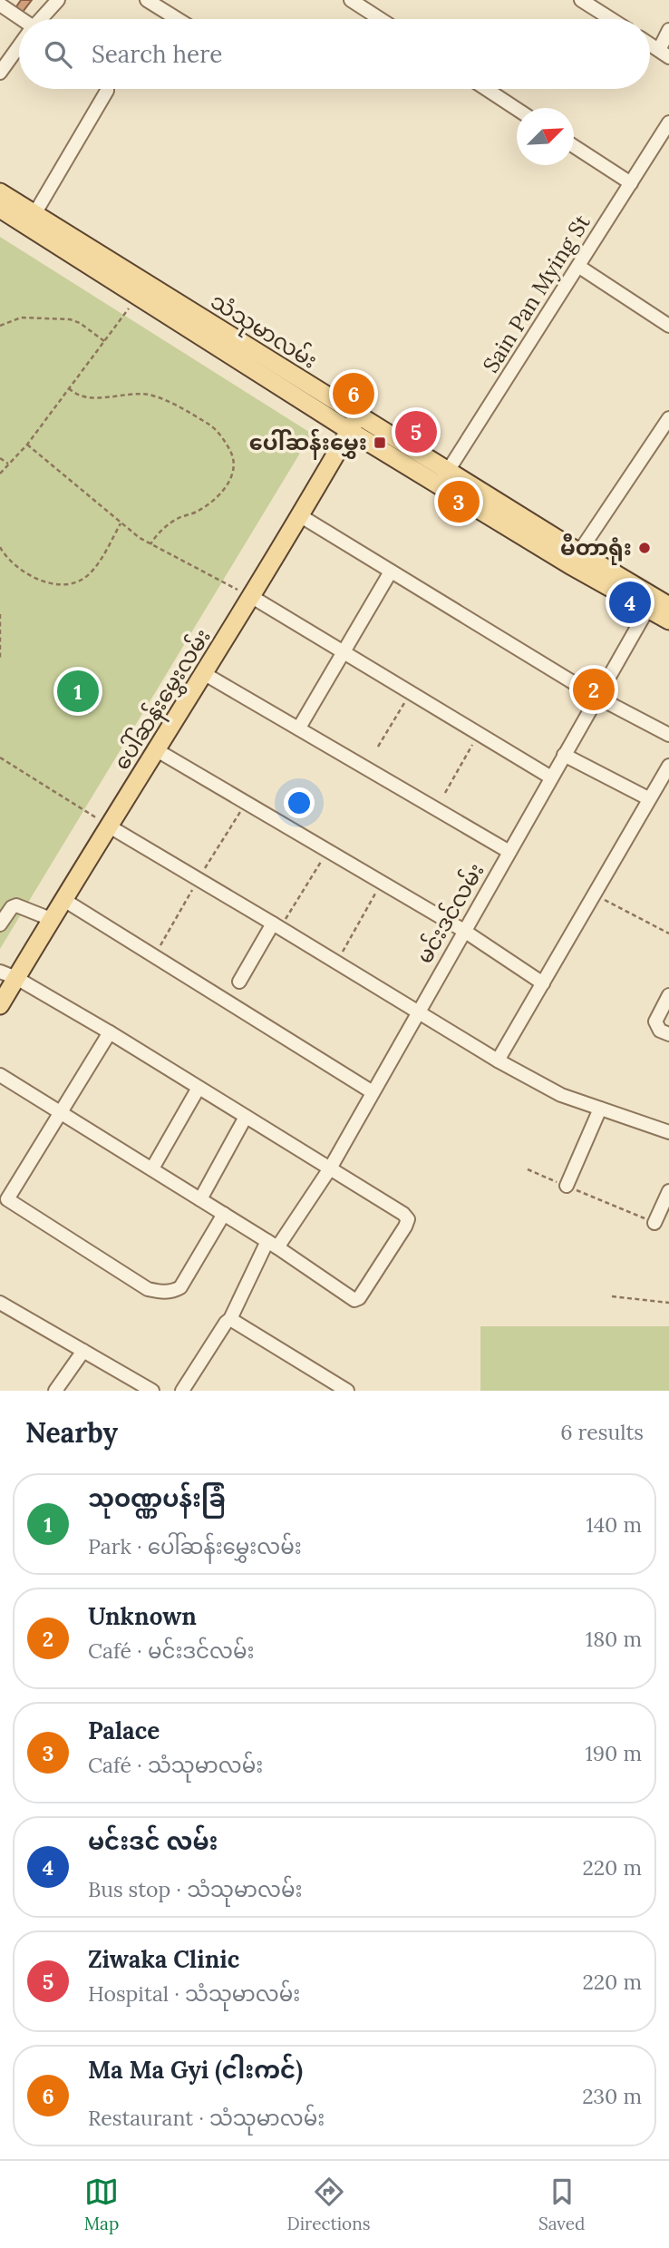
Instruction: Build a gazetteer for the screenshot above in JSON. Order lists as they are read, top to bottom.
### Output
{
  "streets": {
    "main road": ["သံသုမာလမ်း", "ပေါ်ဆန်းမွှေးလမ်း"],
    "street": ["Sain Pan Mying St", "မင်းဒင်လမ်း"]
  },
  "crossings": [
    ["Sain Pan Mying St", "သံသုမာလမ်း"],
    ["သံသုမာလမ်း", "ပေါ်ဆန်းမွှေးလမ်း"],
    ["သံသုမာလမ်း", "မင်းဒင်လမ်း"]
  ],
  "places": {
    "transit": ["ပေါ်ဆန်းမွှေး"],
    "other": ["မီတာရုံး"]
  },
  "north": "top right",
  "page": {
    "search": "Search here",
    "pins": [
      "6",
      "5",
      "3",
      "4",
      "2",
      "1"
    ],
    "heading": ["Nearby", "6 results"],
    "list": [
      {
        "mark": "1",
        "name": "သုဝဏ္ဏပန်းခြံ",
        "note": "Park · ပေါ်ဆန်းမွှေးလမ်း",
        "value": "140 m"
      },
      {
        "mark": "2",
        "name": "Unknown",
        "note": "Café · မင်းဒင်လမ်း",
        "value": "180 m"
      },
      {
        "mark": "3",
        "name": "Palace",
        "note": "Café · သံသုမာလမ်း",
        "value": "190 m"
      },
      {
        "mark": "4",
        "name": "မင်းဒင် လမ်း",
        "note": "Bus stop · သံသုမာလမ်း",
        "value": "220 m"
      },
      {
        "mark": "5",
        "name": "Ziwaka Clinic",
        "note": "Hospital · သံသုမာလမ်း",
        "value": "220 m"
      },
      {
        "mark": "6",
        "name": "Ma Ma Gyi (ငါးကင်)",
        "note": "Restaurant · သံသုမာလမ်း",
        "value": "230 m"
      }
    ],
    "nav": ["Map", "Directions", "Saved"]
  }
}
